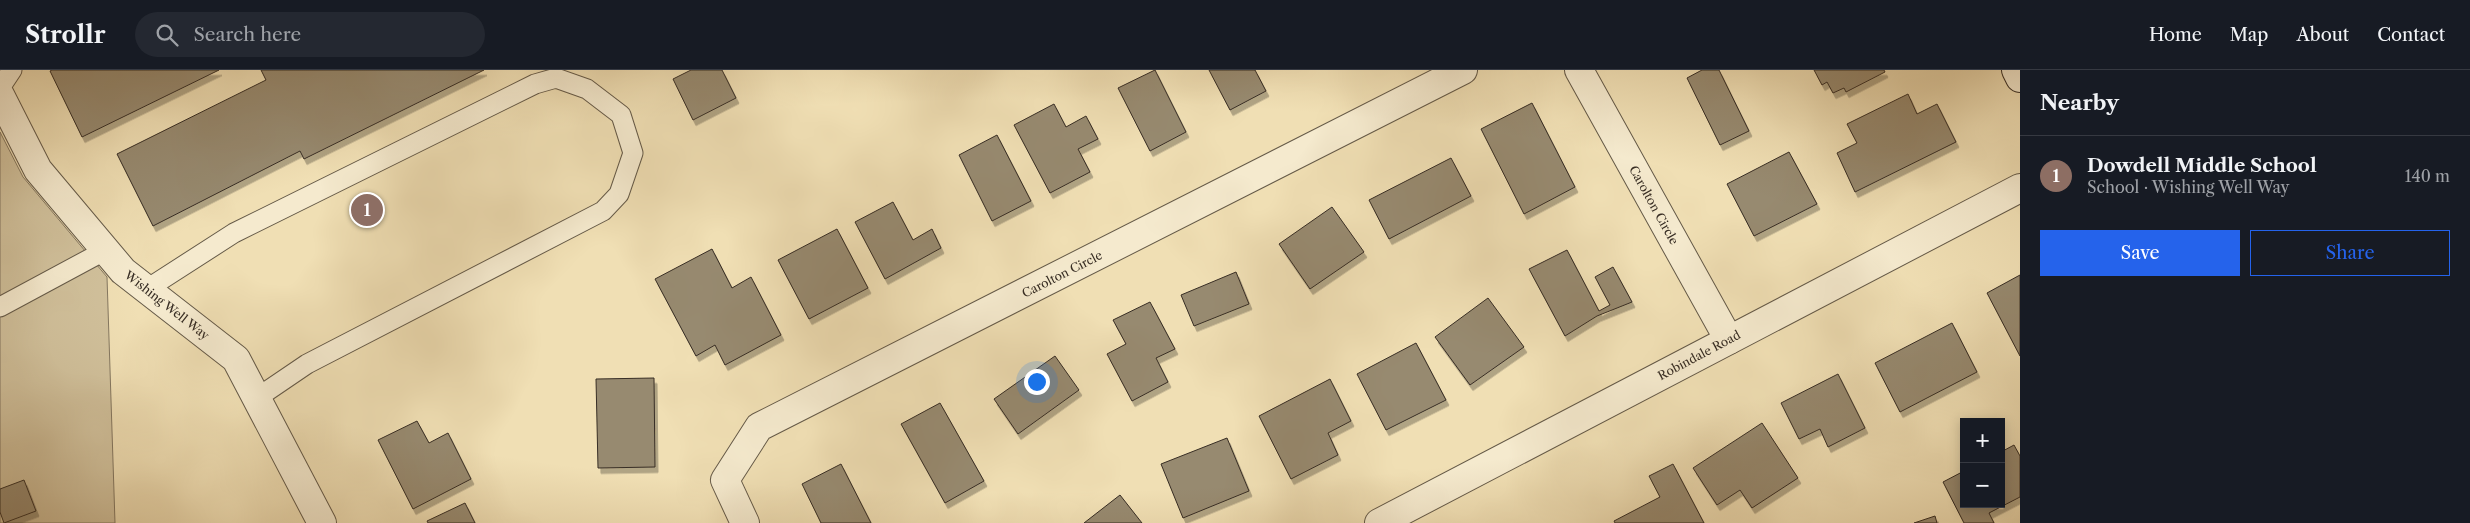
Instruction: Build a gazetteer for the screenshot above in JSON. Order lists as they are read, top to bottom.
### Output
{
  "streets": {
    "street": ["Carolton Circle", "Wishing Well Way", "Robindale Road"]
  },
  "crossings": [
    ["Carolton Circle", "Robindale Road"]
  ],
  "page": {
    "header": "Strollr",
    "search": "Search here",
    "nav": [
      "Home",
      "Map",
      "About",
      "Contact"
    ],
    "heading": "Nearby",
    "list": [
      {
        "mark": "1",
        "name": "Dowdell Middle School",
        "note": "School · Wishing Well Way",
        "value": "140 m"
      }
    ],
    "pins": "1",
    "buttons": ["Save", "Share"],
    "map_buttons": ["+", "−"]
  }
}
